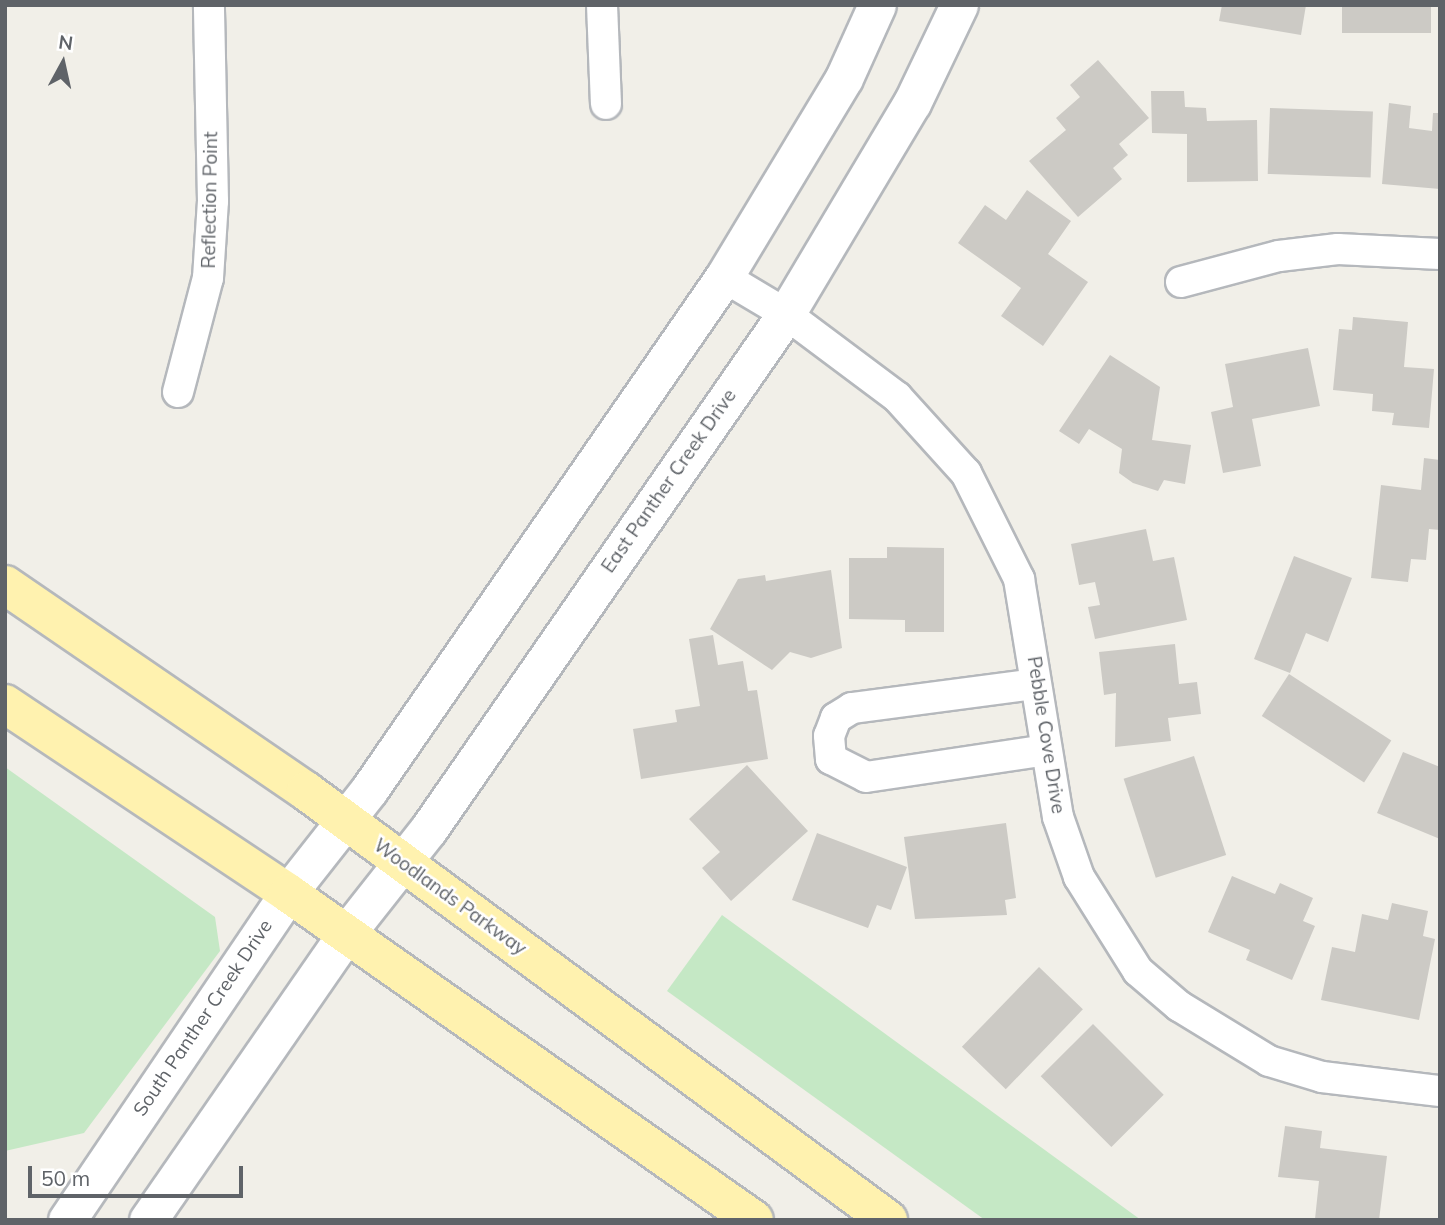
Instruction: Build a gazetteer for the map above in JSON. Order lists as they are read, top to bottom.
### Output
{
  "streets": {
    "main road": ["Woodlands Parkway"],
    "street": [
      "Reflection Point",
      "East Panther Creek Drive",
      "Pebble Cove Drive",
      "South Panther Creek Drive"
    ]
  },
  "crossings": [
    ["East Panther Creek Drive", "Pebble Cove Drive"],
    ["East Panther Creek Drive", "Woodlands Parkway"],
    ["Woodlands Parkway", "South Panther Creek Drive"]
  ],
  "scale_bar": "50 m",
  "north": "top"
}
